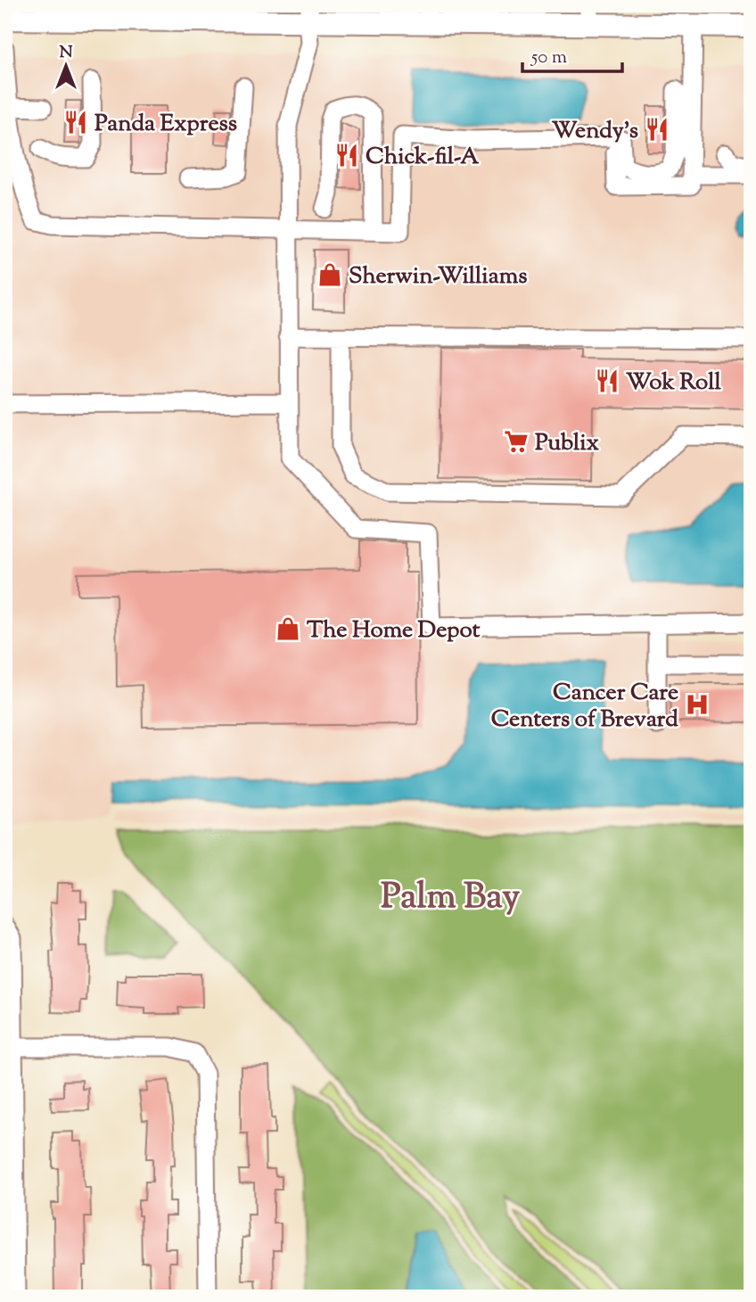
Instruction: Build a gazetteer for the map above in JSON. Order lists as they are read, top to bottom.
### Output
{
  "districts": ["Palm Bay"],
  "places": {
    "restaurant": [
      "Panda Express",
      "Wendy's",
      "Chick-fil-A",
      "Wok Roll"
    ],
    "shop": ["Sherwin-Williams", "The Home Depot"],
    "supermarket": ["Publix"],
    "hospital": ["Cancer Care Centers of Brevard"]
  },
  "scale_bar": "50 m",
  "north": "top"
}
